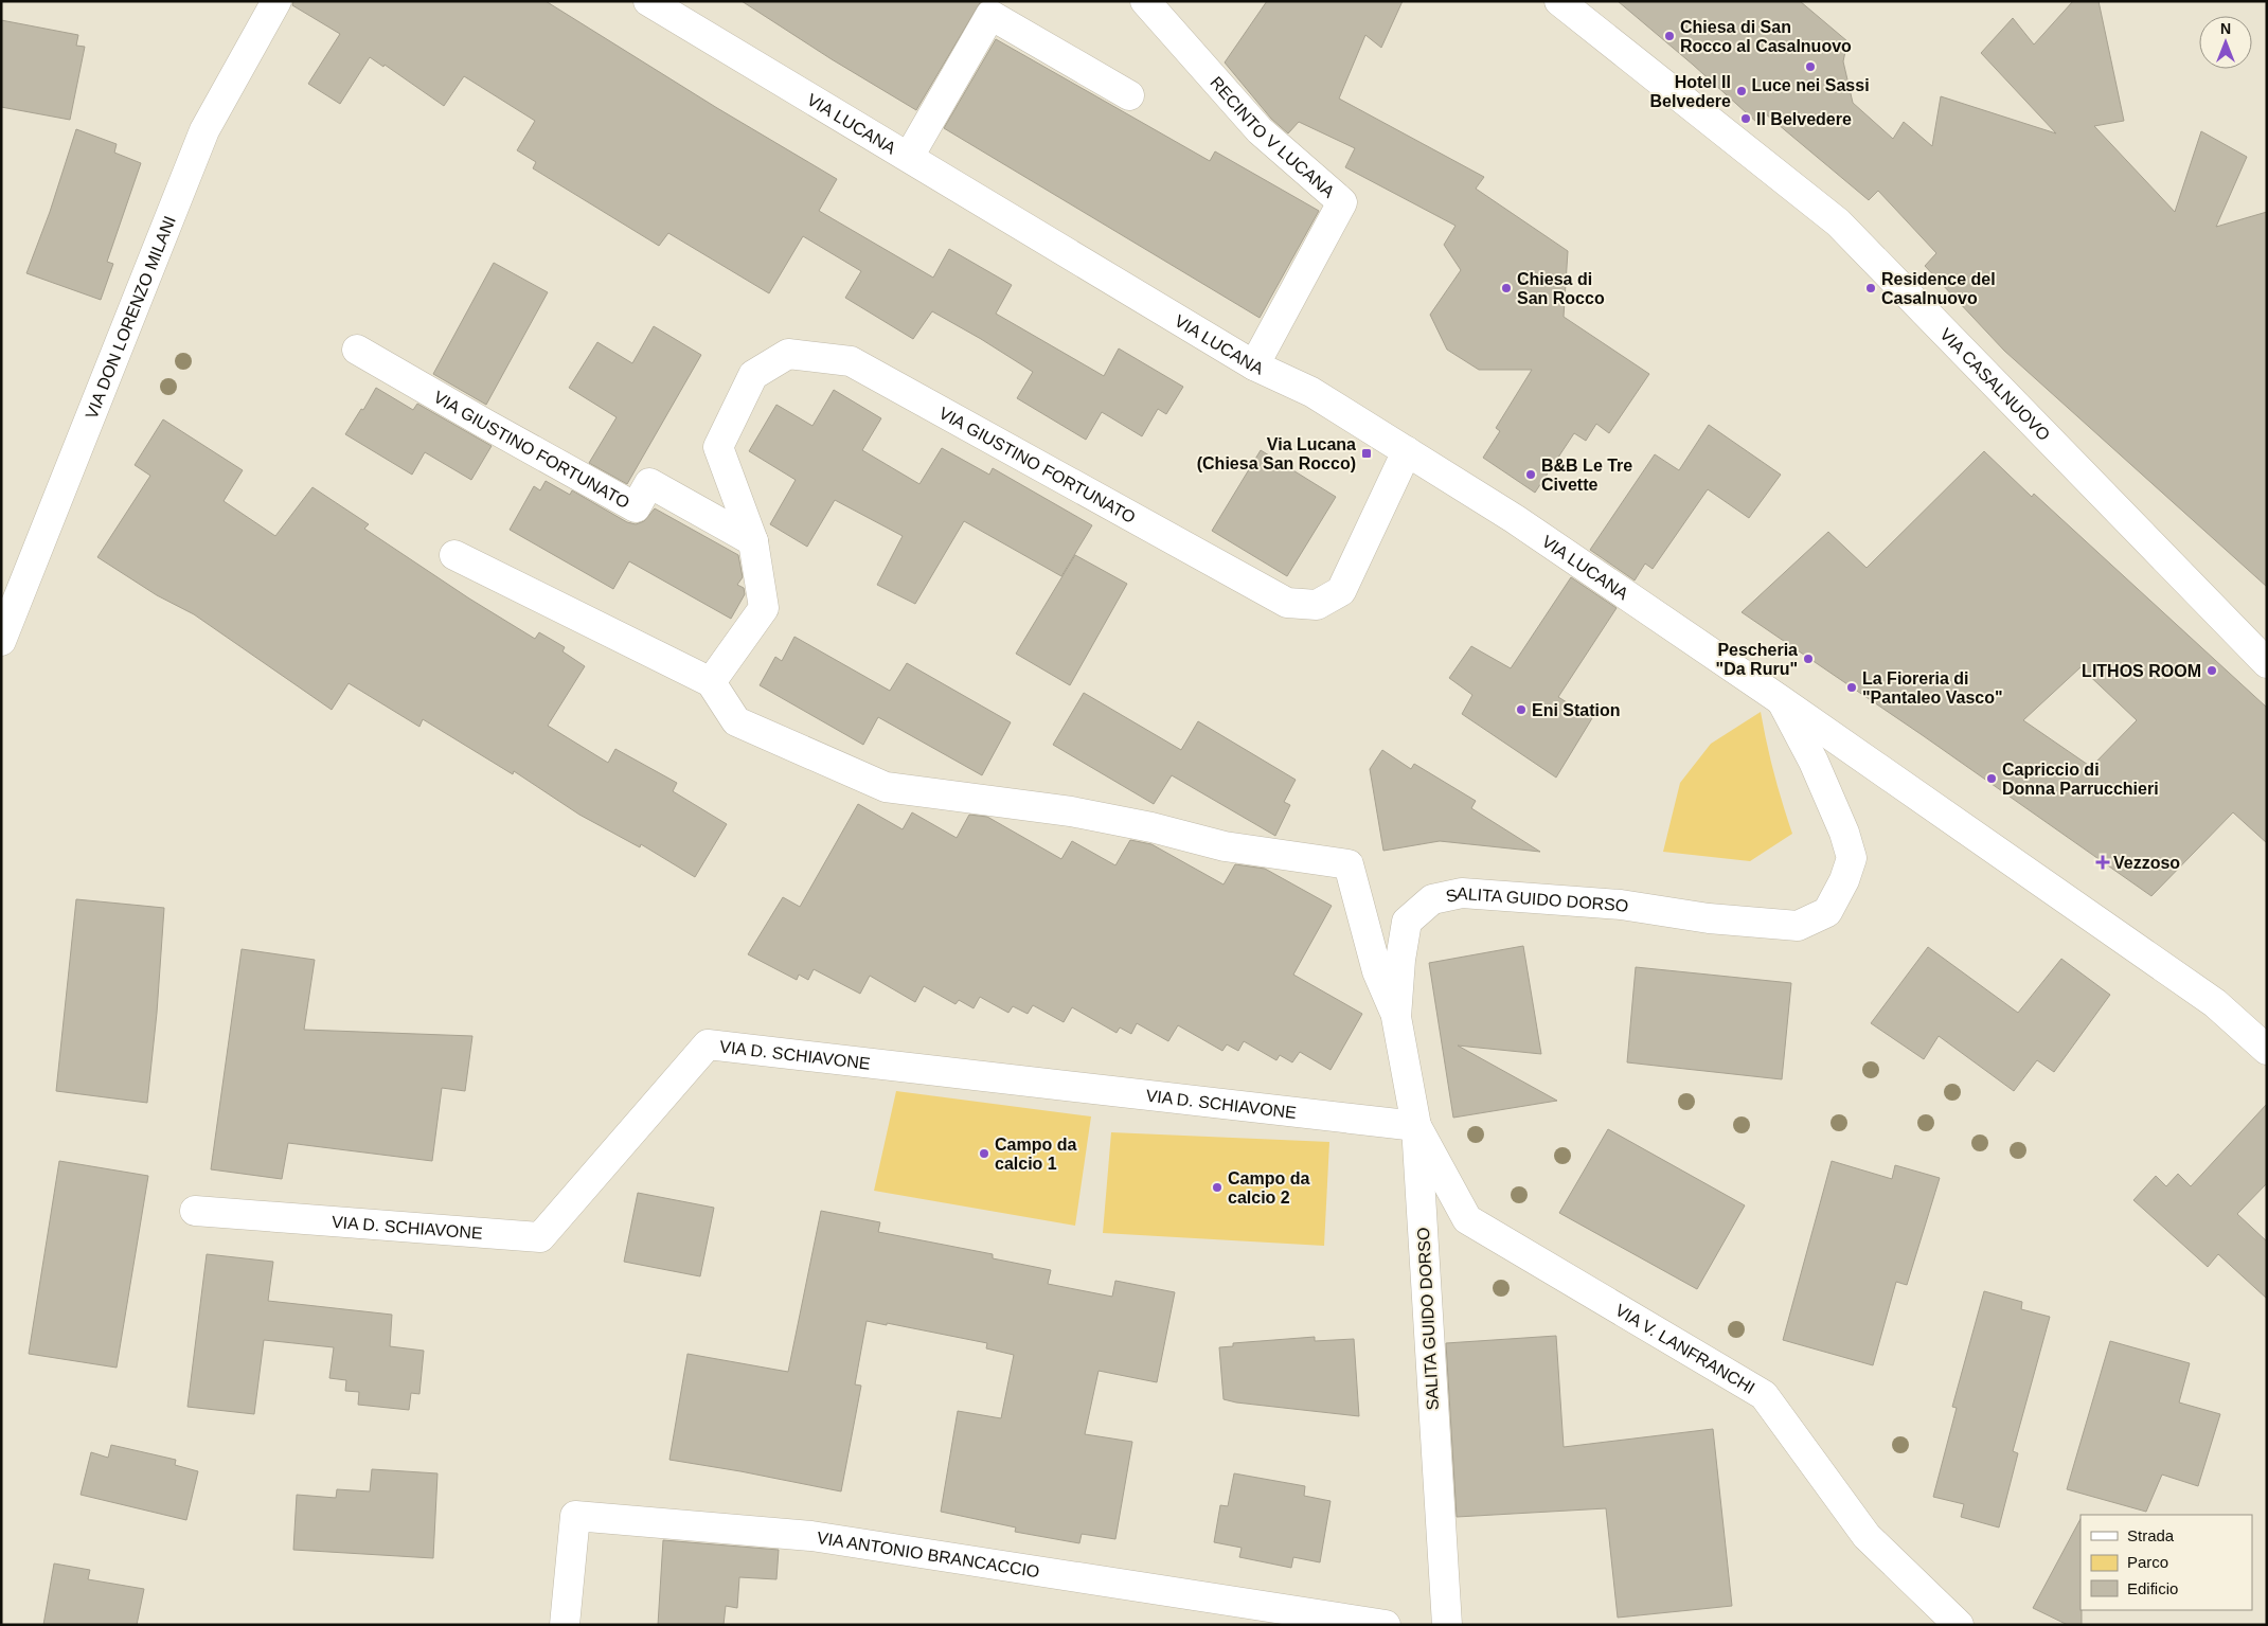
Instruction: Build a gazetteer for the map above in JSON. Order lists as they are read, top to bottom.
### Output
{
  "streets": {
    "street": [
      "VIA LUCANA",
      "RECINTO V LUCANA",
      "VIA DON LORENZO MILANI",
      "VIA CASALNUOVO",
      "VIA GIUSTINO FORTUNATO",
      "SALITA GUIDO DORSO",
      "VIA D. SCHIAVONE",
      "VIA V. LANFRANCHI",
      "VIA ANTONIO BRANCACCIO"
    ]
  },
  "crossings": [
    ["VIA LUCANA", "RECINTO V LUCANA"],
    ["VIA LUCANA", "VIA GIUSTINO FORTUNATO"],
    ["VIA LUCANA", "SALITA GUIDO DORSO"],
    ["SALITA GUIDO DORSO", "VIA D. SCHIAVONE"],
    ["SALITA GUIDO DORSO", "VIA V. LANFRANCHI"],
    ["VIA D. SCHIAVONE", "VIA V. LANFRANCHI"]
  ],
  "places": {
    "other": [
      "Chiesa di San Rocco al Casalnuovo",
      "Luce nei Sassi",
      "Hotel Il Belvedere",
      "Il Belvedere",
      "Chiesa di San Rocco",
      "Residence del Casalnuovo",
      "B&B Le Tre Civette",
      "Pescheria \"Da Ruru\"",
      "LITHOS ROOM",
      "La Fioreria di \"Pantaleo Vasco\"",
      "Eni Station",
      "Capriccio di Donna Parrucchieri",
      "Campo da calcio 1",
      "Campo da calcio 2"
    ],
    "transit": ["Via Lucana (Chiesa San Rocco)"],
    "health": ["Vezzoso"]
  },
  "legend": ["Strada", "Parco", "Edificio"],
  "north": "top"
}
